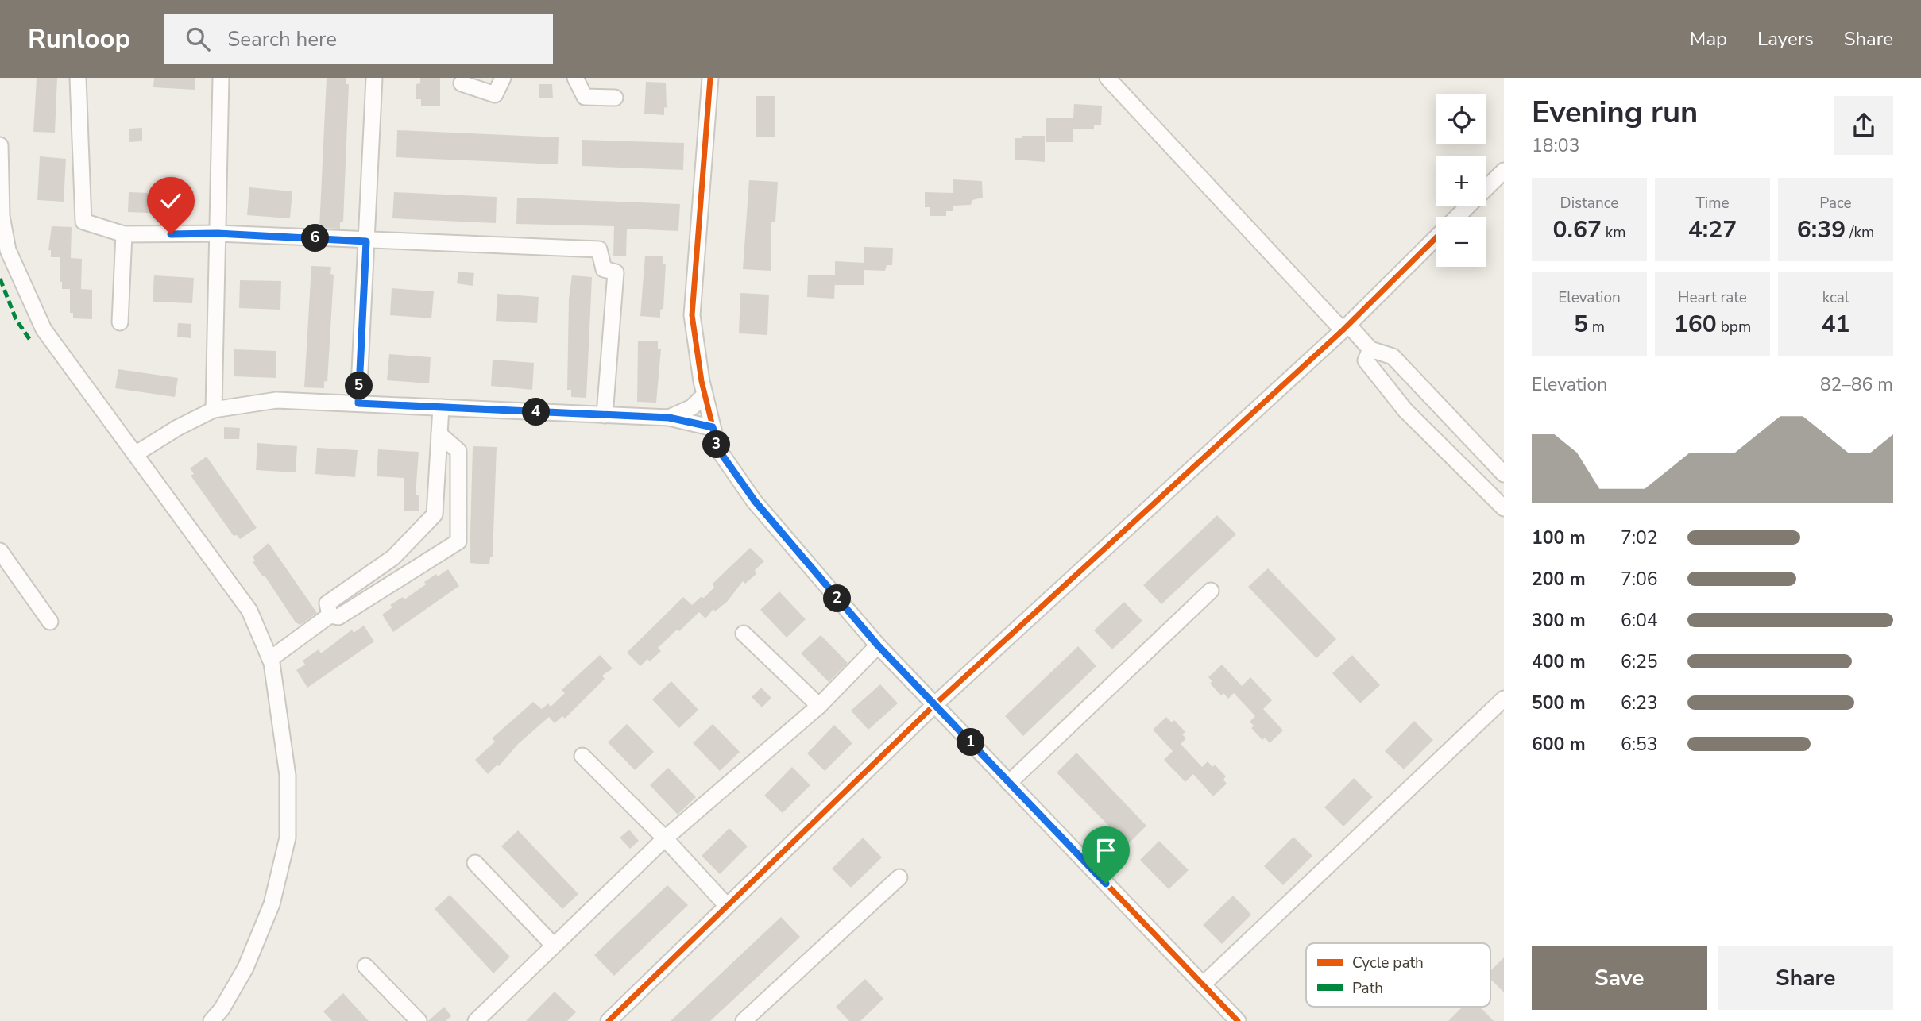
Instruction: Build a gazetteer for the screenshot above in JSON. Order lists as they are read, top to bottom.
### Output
{
  "legend": ["Cycle path", "Path"],
  "page": {
    "header": "Runloop",
    "search": "Search here",
    "nav": ["Map", "Layers", "Share"],
    "heading": ["Evening run", "18:03"],
    "map_buttons": ["+", "−"],
    "stats": [
      ["Distance", "0.67 km"],
      ["Time", "4:27"],
      ["Pace", "6:39 /km"],
      ["Elevation", "5 m"],
      ["Heart rate", "160 bpm"],
      ["kcal", "41"]
    ],
    "pins": [
      "6",
      "5",
      "4",
      "3",
      "2",
      "1"
    ],
    "chart": ["Elevation", "82–86 m"],
    "list": [
      {
        "name": "100 m",
        "note": "7:02"
      },
      {
        "name": "200 m",
        "note": "7:06"
      },
      {
        "name": "300 m",
        "note": "6:04"
      },
      {
        "name": "400 m",
        "note": "6:25"
      },
      {
        "name": "500 m",
        "note": "6:23"
      },
      {
        "name": "600 m",
        "note": "6:53"
      }
    ],
    "buttons": ["Save", "Share"]
  }
}
